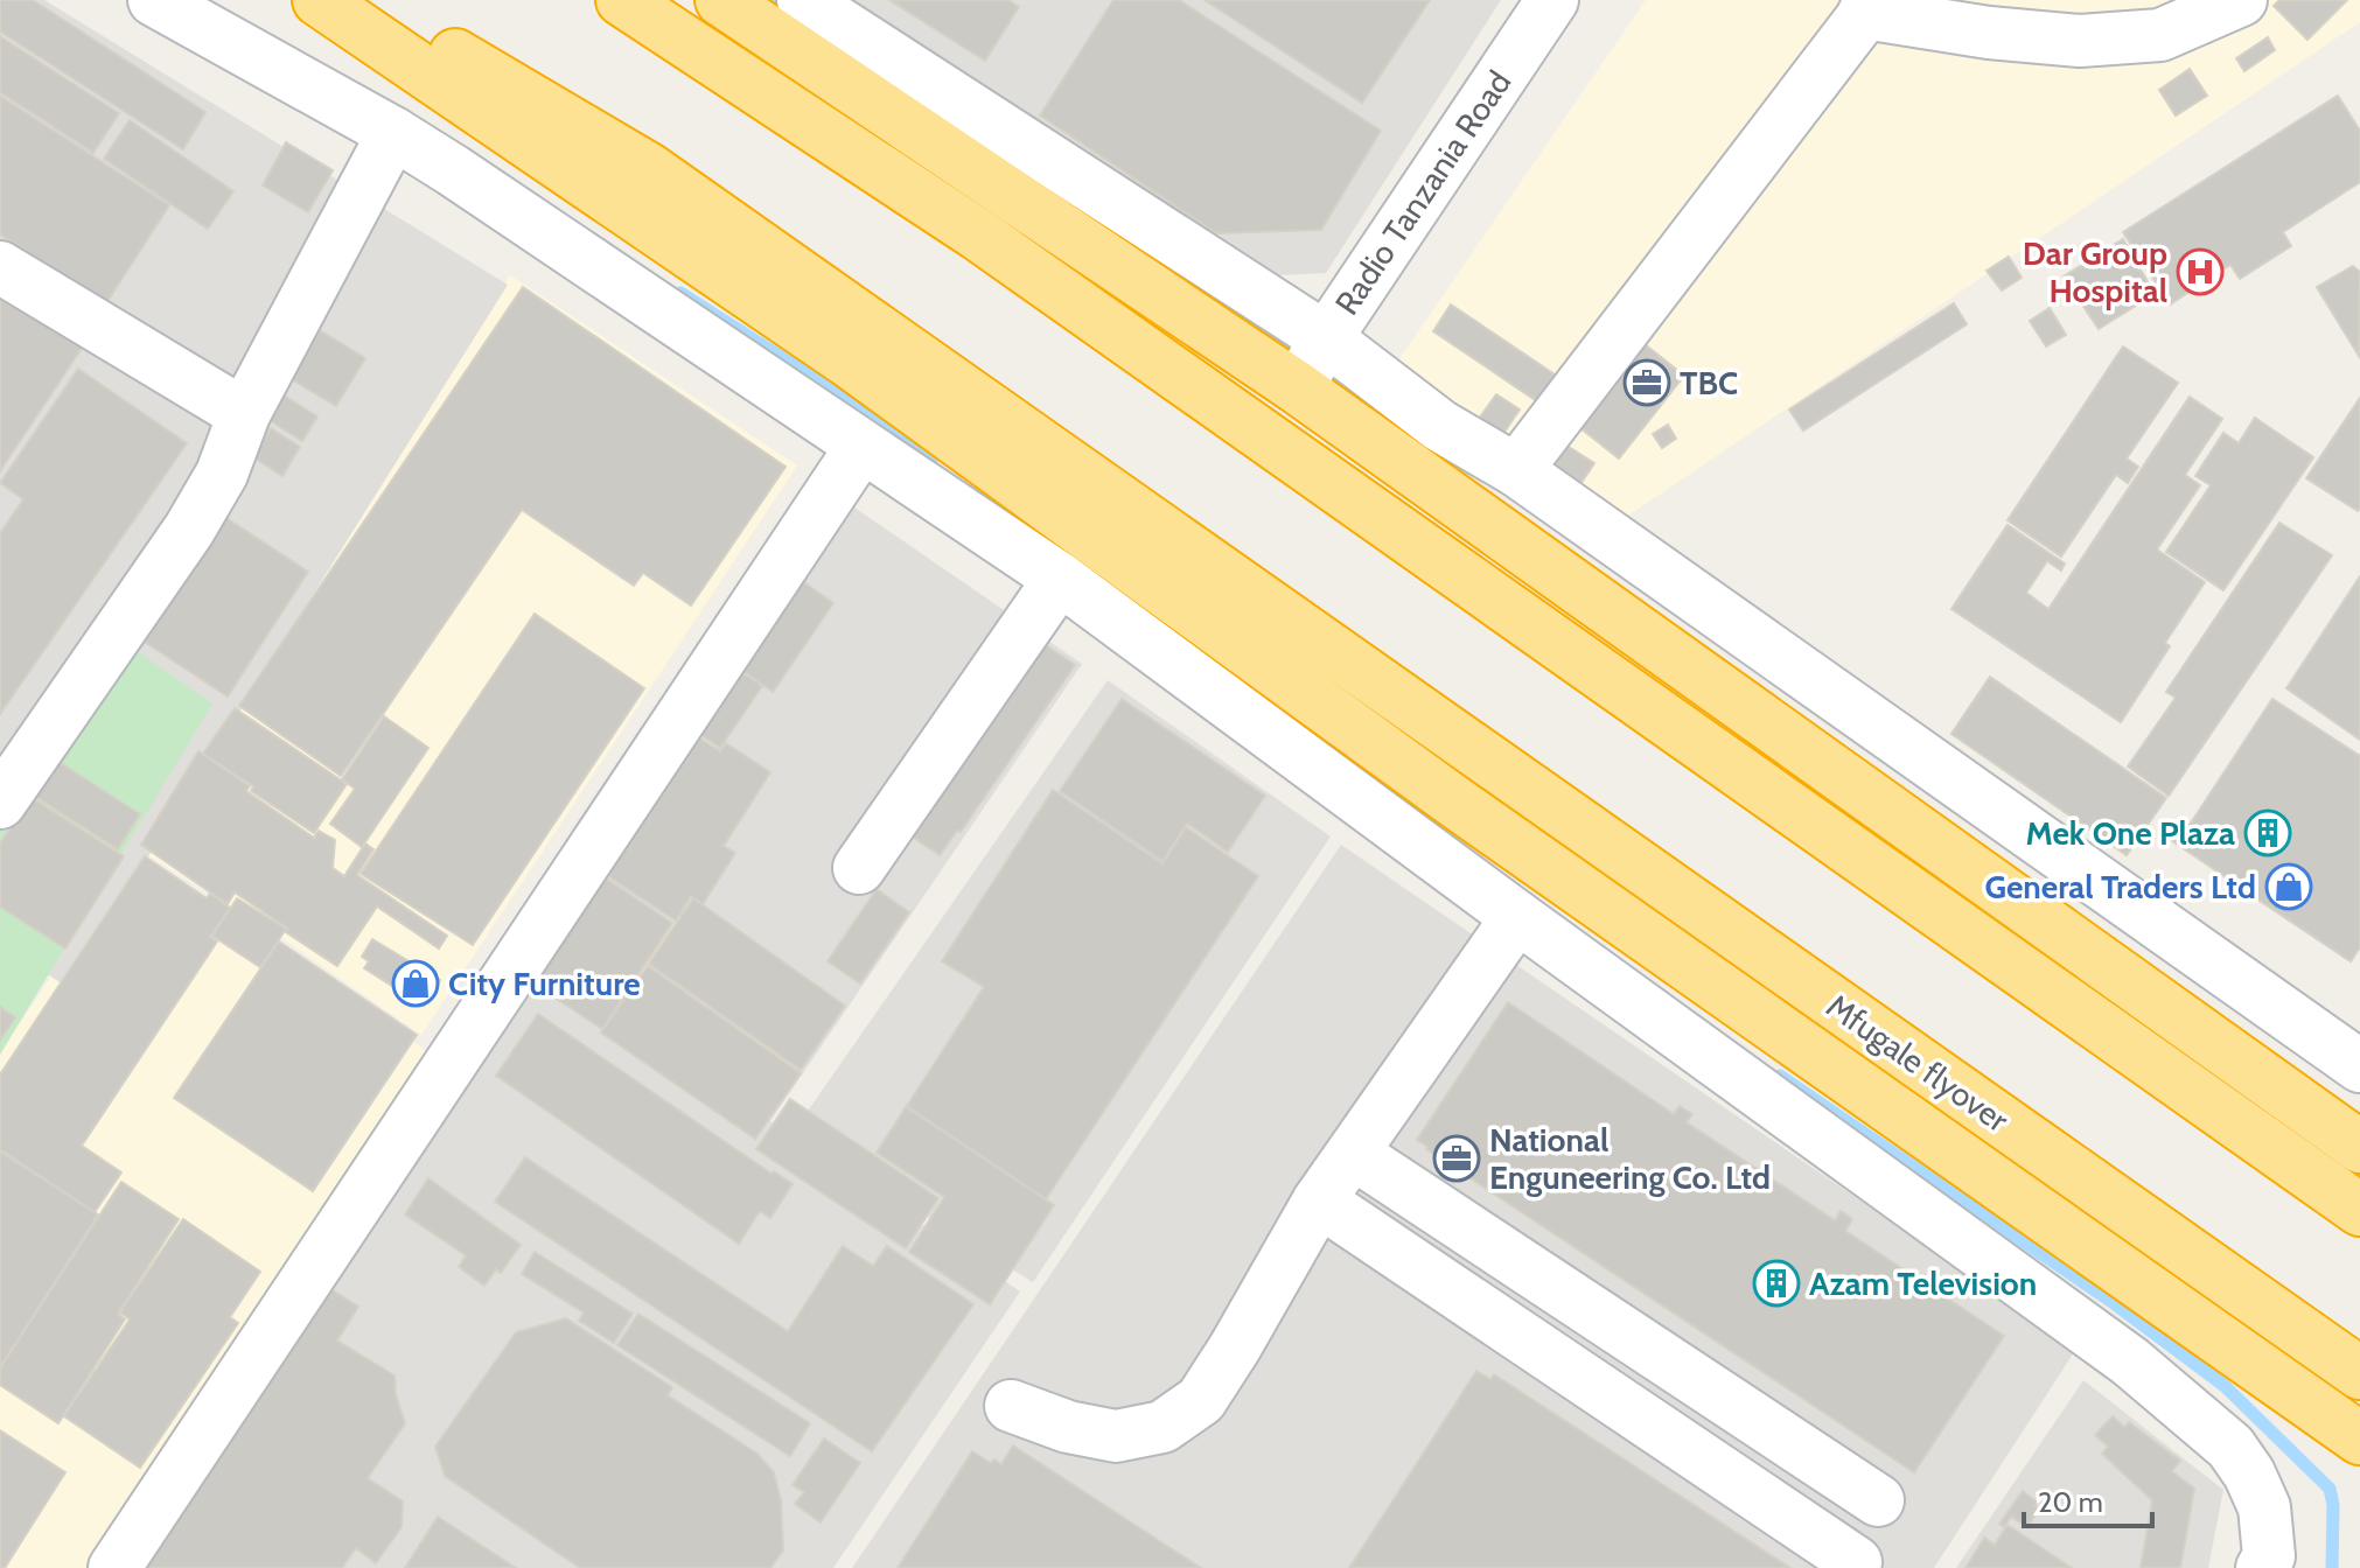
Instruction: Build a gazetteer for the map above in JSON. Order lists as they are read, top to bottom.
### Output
{
  "streets": {
    "highway": ["Mfugale flyover"],
    "street": ["Radio Tanzania Road"]
  },
  "places": {
    "hospital": ["Dar Group Hospital"],
    "office": ["TBC", "National Enguneering Co. Ltd"],
    "building": ["Mek One Plaza", "Azam Television"],
    "shop": ["General Traders Ltd", "City Furniture"]
  },
  "scale_bar": "20 m"
}
